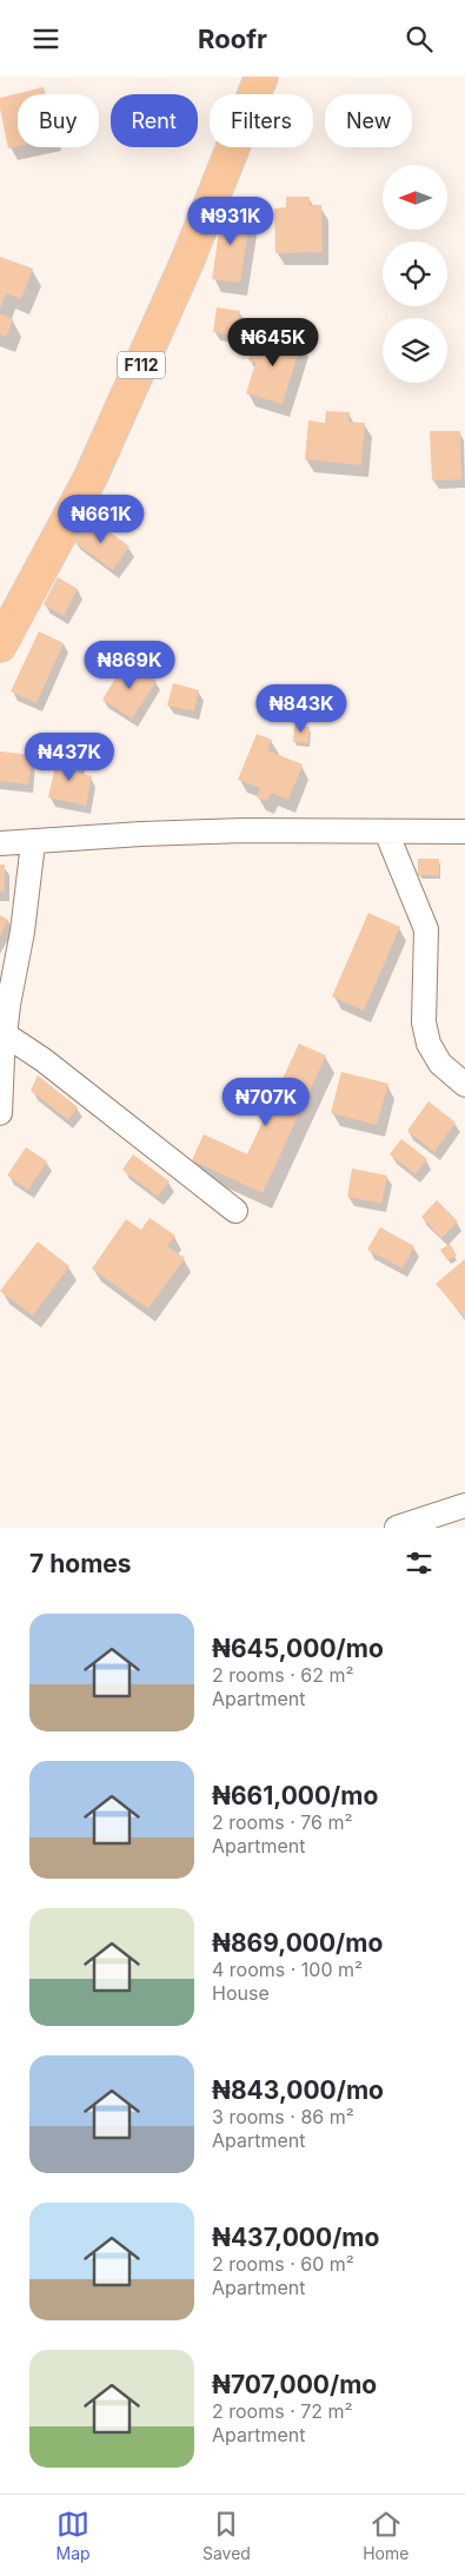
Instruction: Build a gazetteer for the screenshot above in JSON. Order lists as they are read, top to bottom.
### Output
{
  "streets": {
    "main road": ["F112"]
  },
  "north": "left",
  "page": {
    "header": "Roofr",
    "chip": [
      "Buy",
      "Rent",
      "Filters",
      "New"
    ],
    "price": [
      "₦931K",
      "₦645K",
      "₦661K",
      "₦869K",
      "₦843K",
      "₦437K",
      "₦707K"
    ],
    "heading": "7 homes",
    "list": [
      {
        "name": "₦645,000/mo",
        "note": "2 rooms · 62 m² · Apartment"
      },
      {
        "name": "₦661,000/mo",
        "note": "2 rooms · 76 m² · Apartment"
      },
      {
        "name": "₦869,000/mo",
        "note": "4 rooms · 100 m² · House"
      },
      {
        "name": "₦843,000/mo",
        "note": "3 rooms · 86 m² · Apartment"
      },
      {
        "name": "₦437,000/mo",
        "note": "2 rooms · 60 m² · Apartment"
      },
      {
        "name": "₦707,000/mo",
        "note": "2 rooms · 72 m² · Apartment"
      }
    ],
    "tabs": ["Map", "Saved", "Home"]
  }
}
